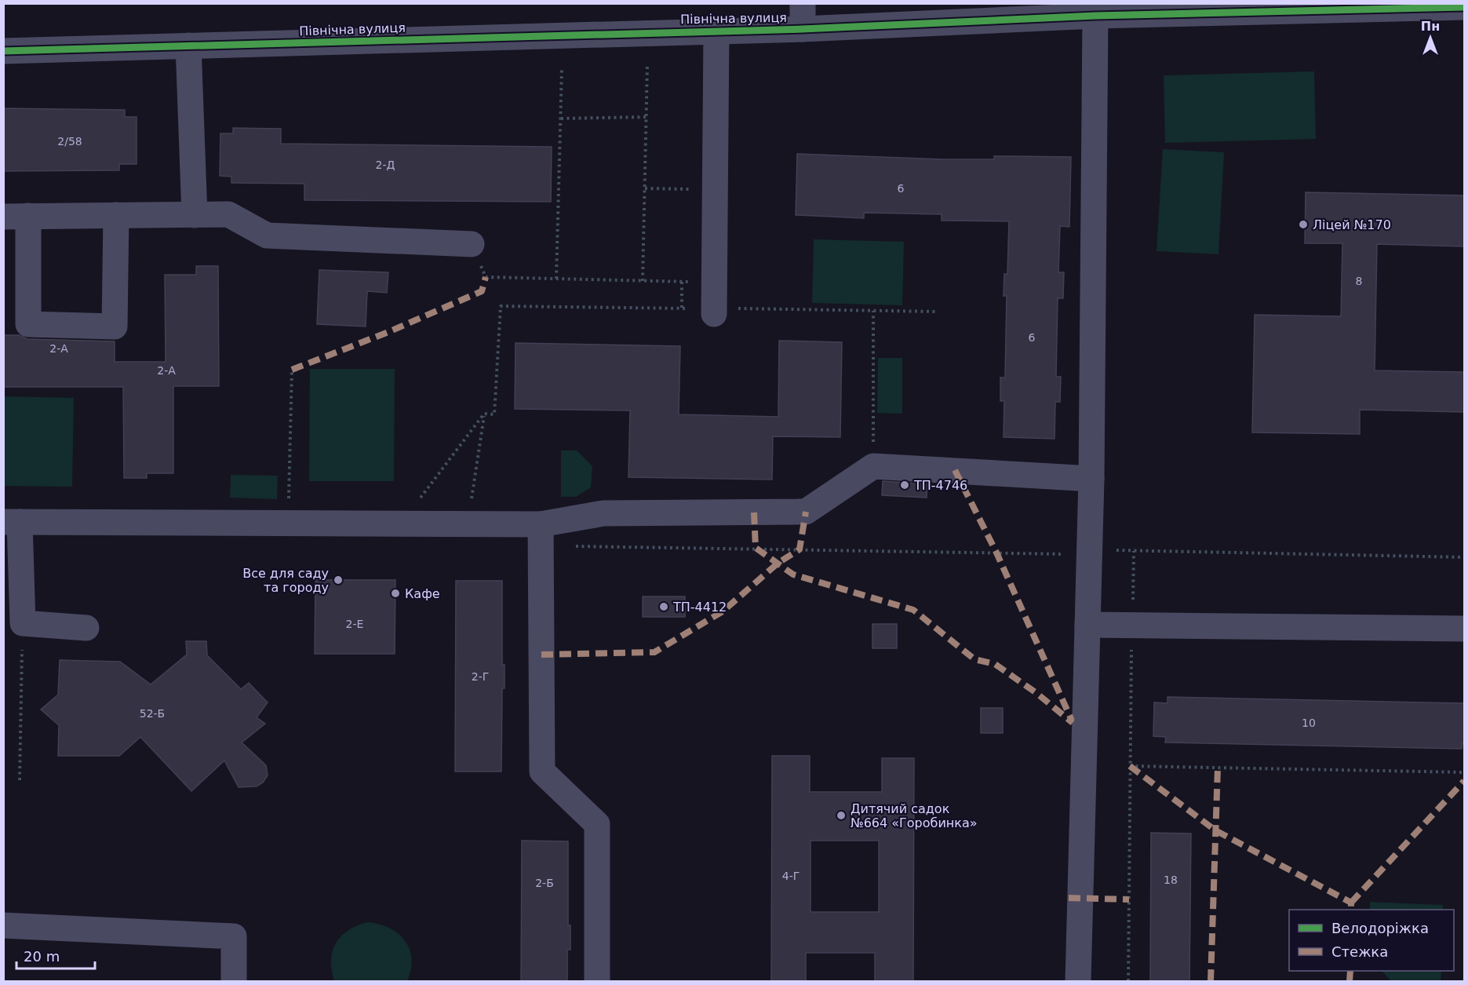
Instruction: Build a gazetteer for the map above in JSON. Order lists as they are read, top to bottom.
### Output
{
  "streets": {
    "street": ["Північна вулиця"]
  },
  "places": [
    "Ліцей №170",
    "ТП-4746",
    "Все для саду та городу",
    "Кафе",
    "ТП-4412",
    "Дитячий садок №664 «Горобинка»"
  ],
  "house_numbers": [
    "2/58",
    "2-Д",
    "6",
    "8",
    "6",
    "2-А",
    "2-А",
    "2-Е",
    "2-Г",
    "52-Б",
    "10",
    "4-Г",
    "18",
    "2-Б"
  ],
  "legend": ["Велодоріжка", "Стежка"],
  "scale_bar": "20 m",
  "north": "top"
}
